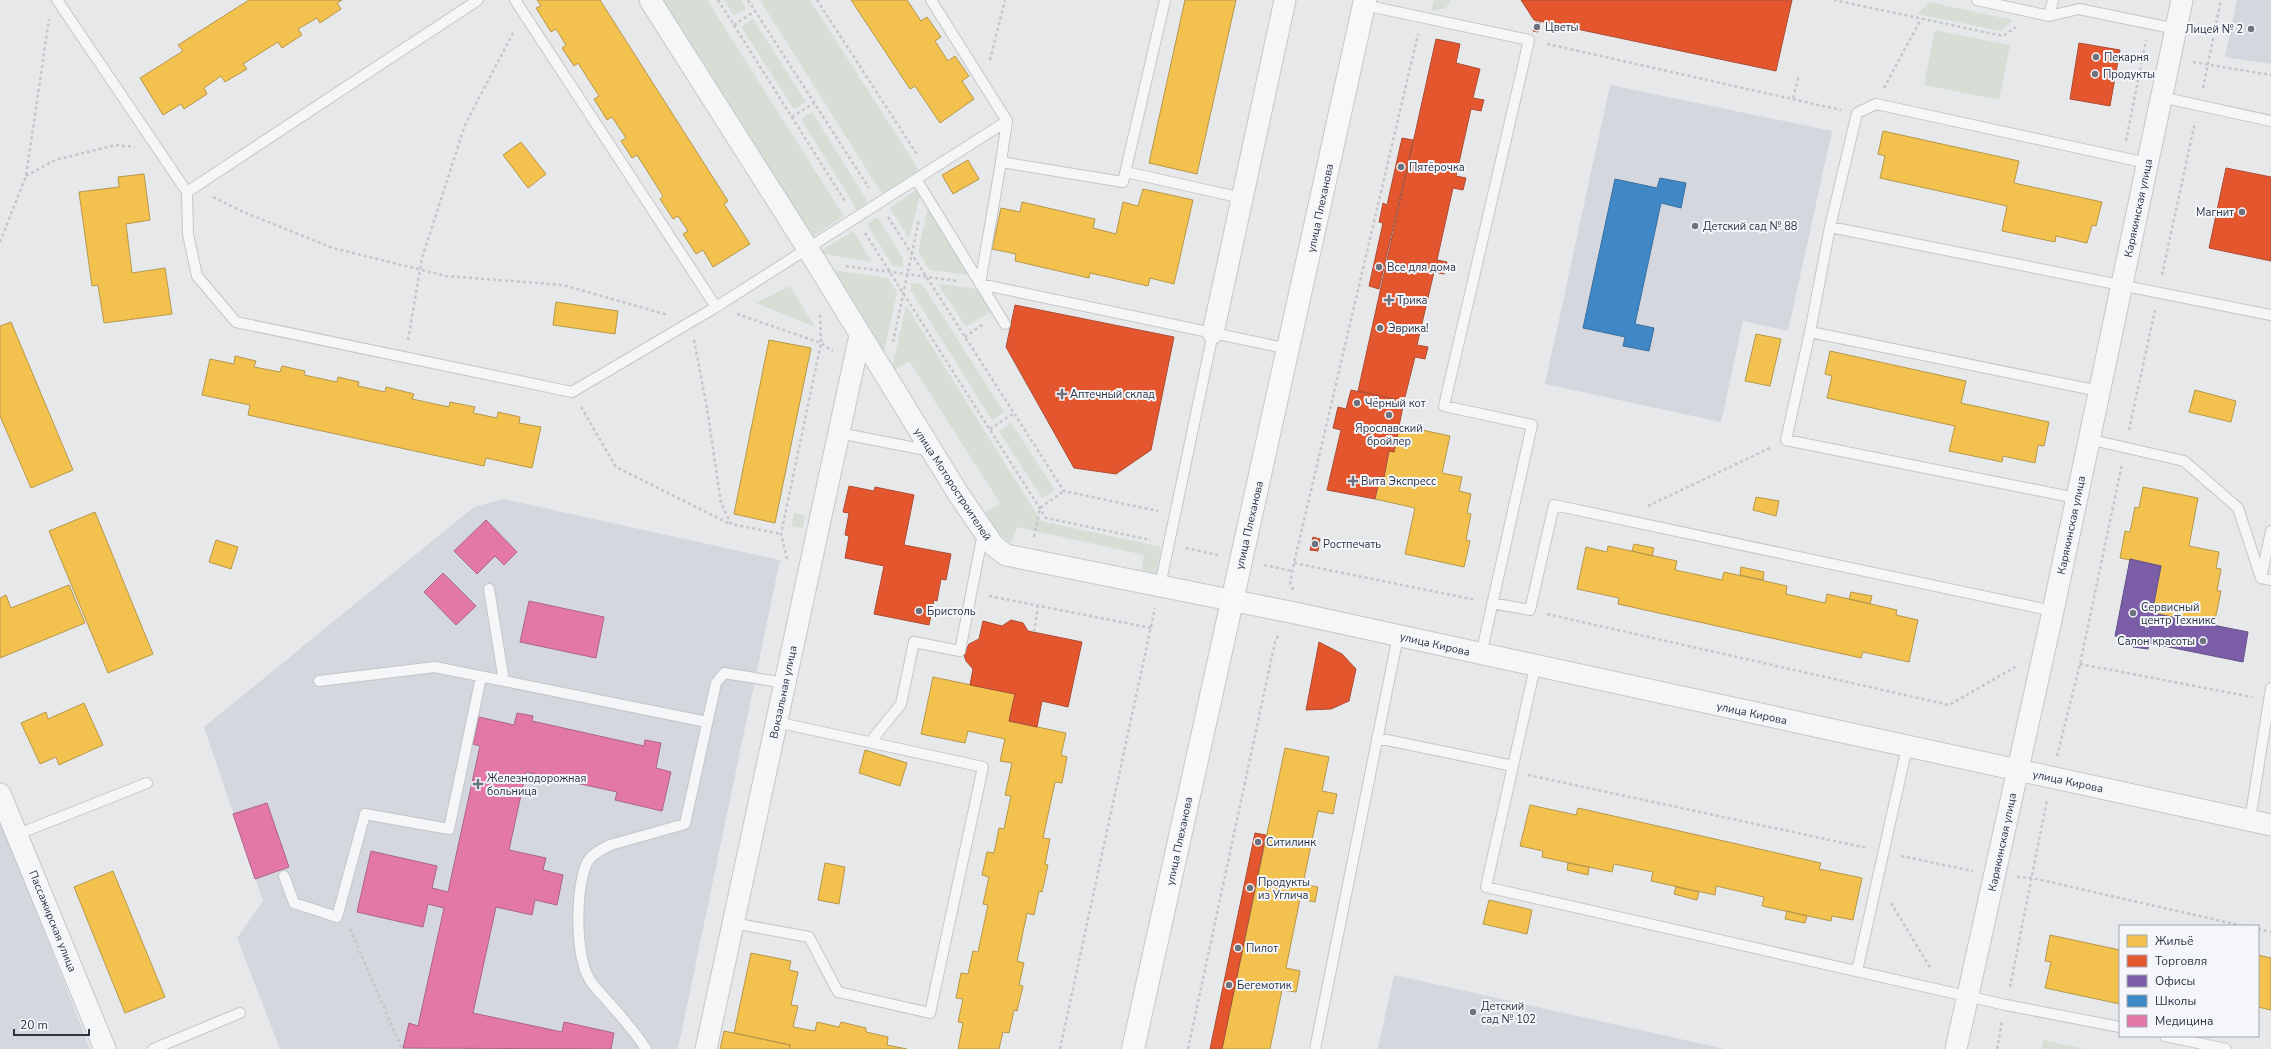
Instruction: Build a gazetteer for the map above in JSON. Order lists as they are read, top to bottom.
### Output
{
  "streets": {
    "main road": ["улица Плеханова"],
    "street": [
      "Карякинская улица",
      "улица Моторостроителей",
      "улица Кирова",
      "Вокзальная улица",
      "Пассажирская улица"
    ]
  },
  "crossings": [
    ["улица Плеханова", "улица Моторостроителей"],
    ["улица Плеханова", "улица Кирова"],
    ["Карякинская улица", "улица Кирова"],
    ["улица Моторостроителей", "улица Кирова"],
    ["улица Моторостроителей", "Вокзальная улица"]
  ],
  "places": {
    "other": [
      "Цветы",
      "Лицей № 2",
      "Пекарня",
      "Продукты",
      "Пятёрочка",
      "Магнит",
      "Детский сад № 88",
      "Все для дома",
      "Эврика!",
      "Чёрный кот",
      "Ярославский бройлер",
      "Ростпечать",
      "Бристоль",
      "Сервисный центр Техникс",
      "Салон красоты",
      "Ситилинк",
      "Продукты из Углича",
      "Пилот",
      "Бегемотик",
      "Детский сад № 102"
    ],
    "health": [
      "Трика",
      "Аптечный склад",
      "Вита Экспресс",
      "Железнодорожная больница"
    ]
  },
  "legend": [
    "Жильё",
    "Торговля",
    "Офисы",
    "Школы",
    "Медицина"
  ],
  "scale_bar": "20 m"
}
